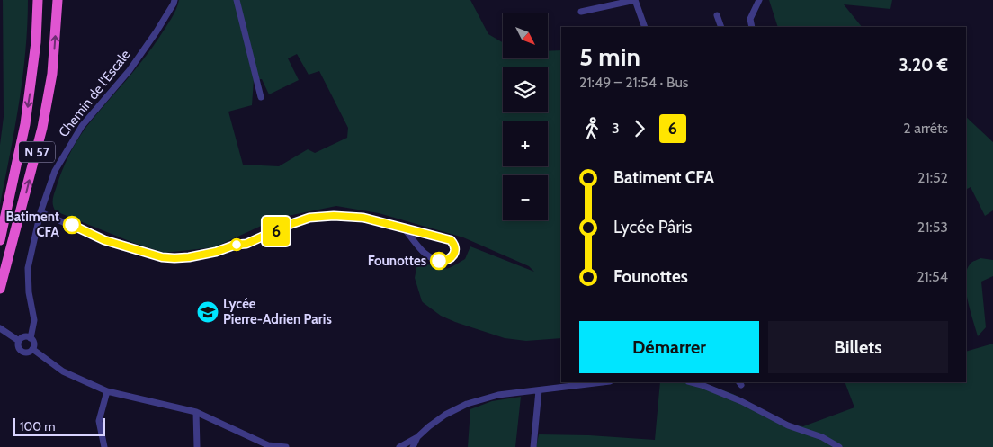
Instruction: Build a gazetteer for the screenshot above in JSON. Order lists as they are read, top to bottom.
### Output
{
  "streets": {
    "highway": ["N 57"],
    "street": ["Chemin de l'Escale"]
  },
  "places": {
    "other": ["Batiment CFA", "Founottes"],
    "school or university": ["Lycée Pierre-Adrien Paris"]
  },
  "lines": ["bus line 6"],
  "scale_bar": "100 m",
  "north": "bottom right",
  "page": {
    "on_map": "6",
    "map_buttons": ["+", "−"],
    "heading": ["5 min", "21:49 – 21:54 · Bus", "3.20 €"],
    "legs": ["3", "6", "2 arrêts"],
    "list": [
      {
        "name": "Batiment CFA",
        "value": "21:52"
      },
      {
        "name": "Lycée Pâris",
        "value": "21:53"
      },
      {
        "name": "Founottes",
        "value": "21:54"
      }
    ],
    "buttons": ["Démarrer", "Billets"],
    "scale": "100 m"
  }
}
